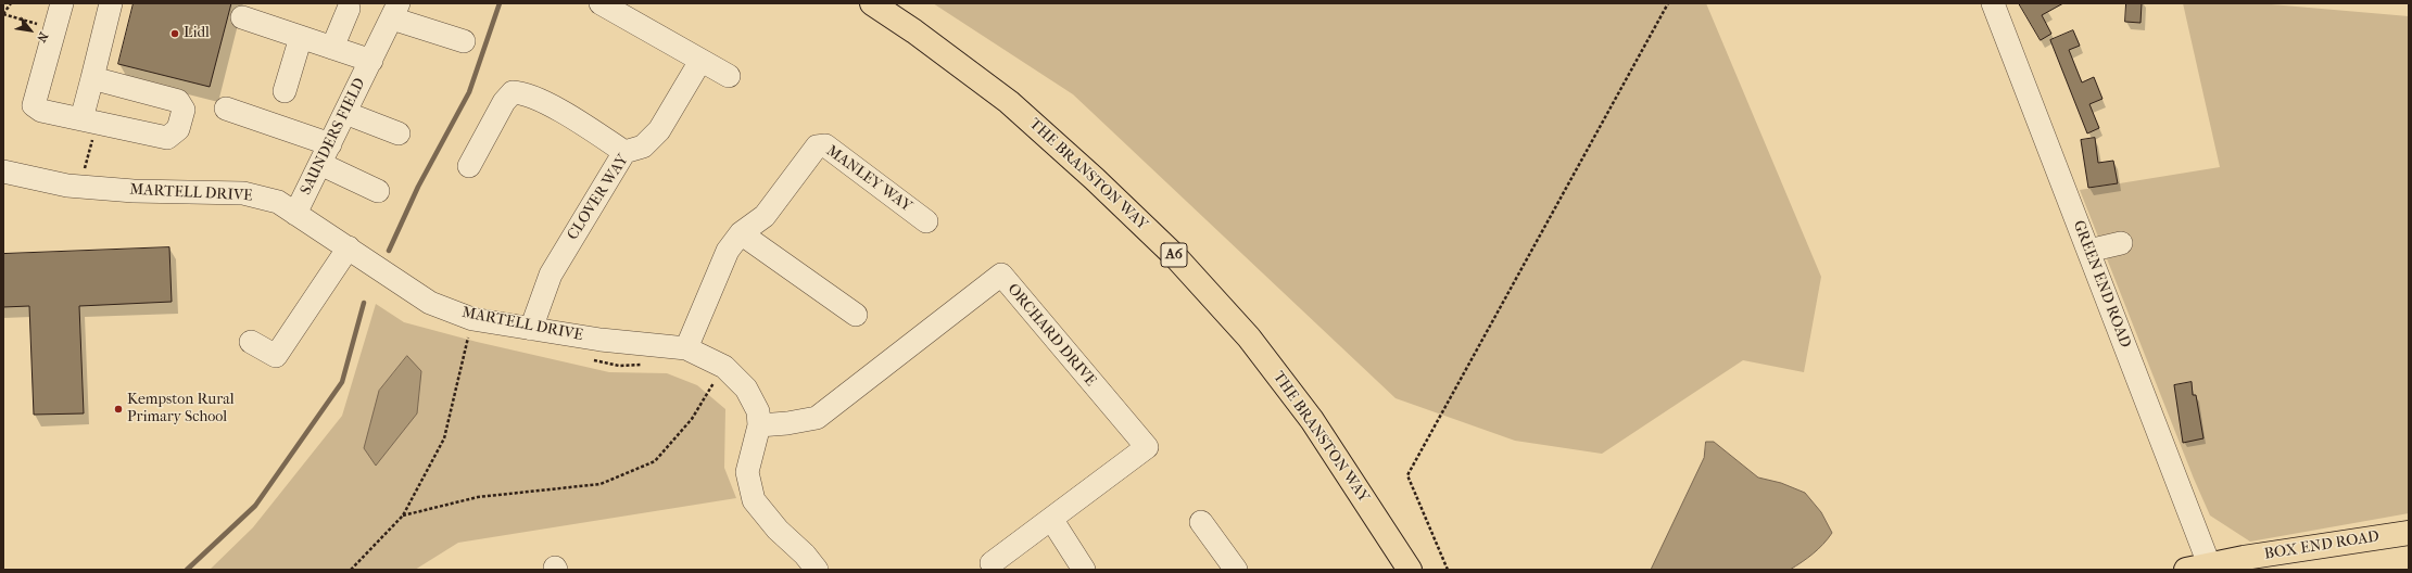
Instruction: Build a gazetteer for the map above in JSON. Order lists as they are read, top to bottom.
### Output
{
  "streets": {
    "main road": ["THE BRANSTON WAY", "A6", "BOX END ROAD"],
    "street": [
      "SAUNDERS FIELD",
      "MANLEY WAY",
      "MARTELL DRIVE",
      "CLOVER WAY",
      "GREEN END ROAD",
      "ORCHARD DRIVE"
    ]
  },
  "crossings": [
    ["SAUNDERS FIELD", "MARTELL DRIVE"],
    ["MANLEY WAY", "MARTELL DRIVE"],
    ["MARTELL DRIVE", "CLOVER WAY"],
    ["MARTELL DRIVE", "ORCHARD DRIVE"],
    ["GREEN END ROAD", "BOX END ROAD"]
  ],
  "places": ["Lidl", "Kempston Rural Primary School"],
  "north": "bottom right"
}
